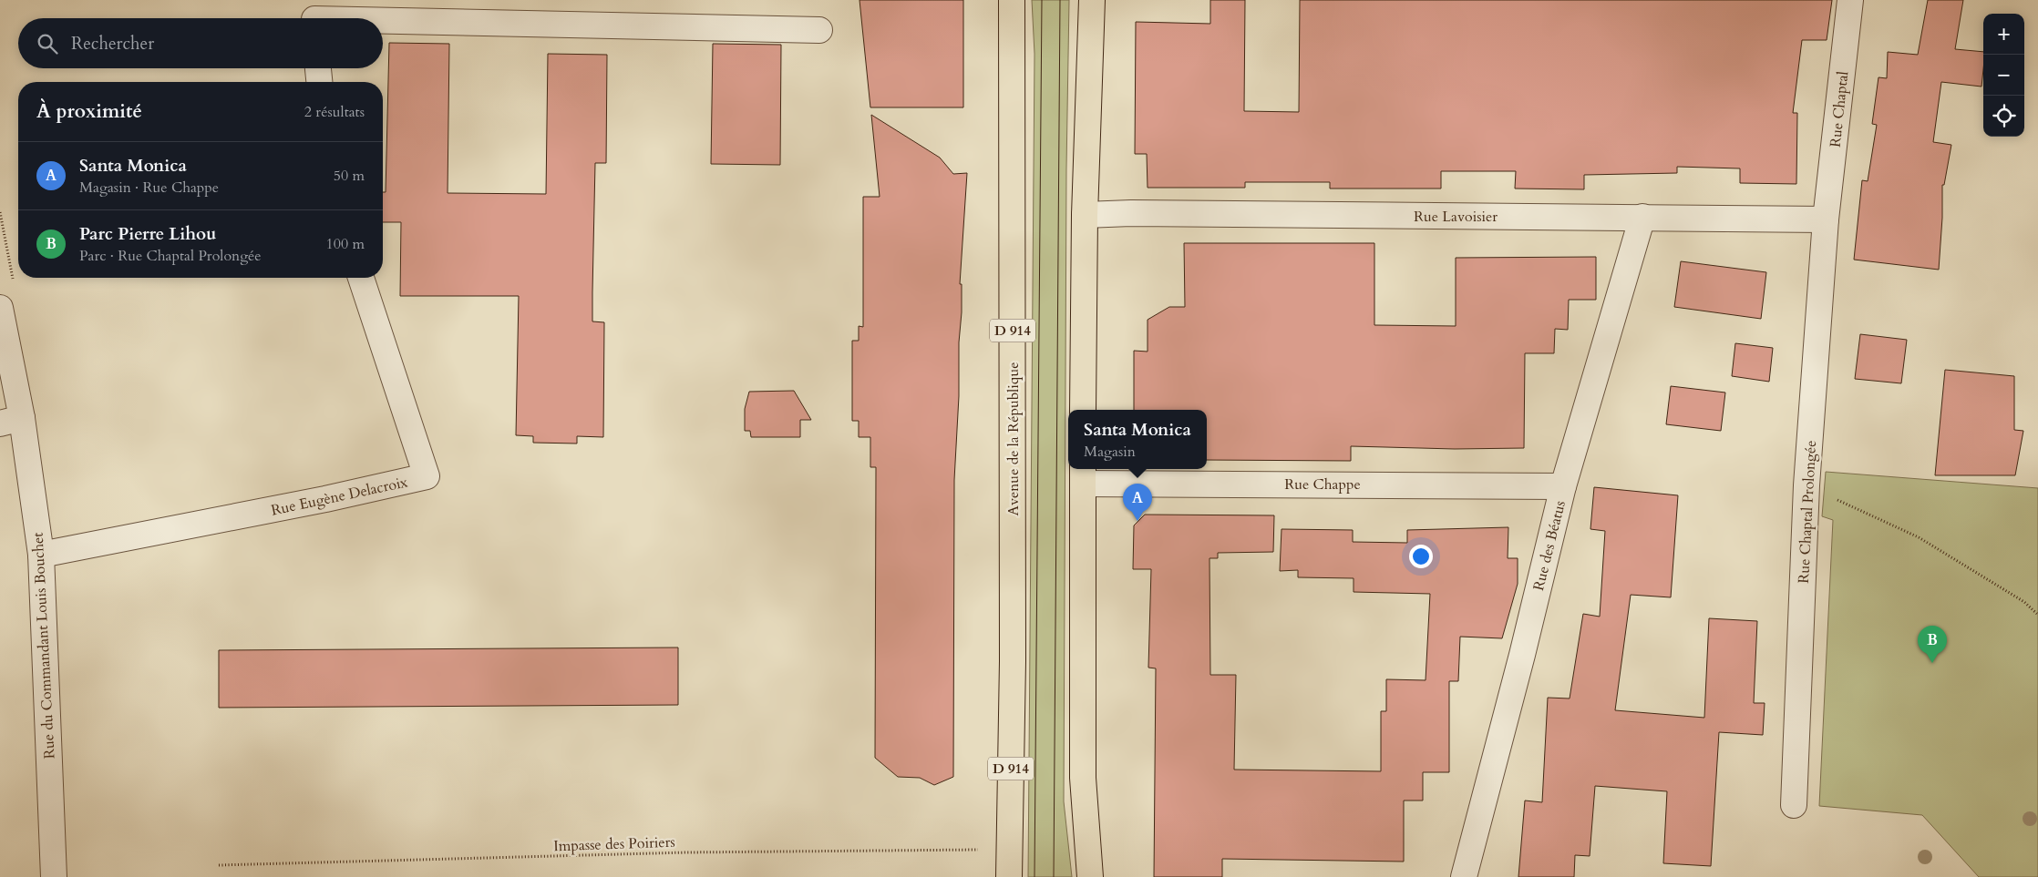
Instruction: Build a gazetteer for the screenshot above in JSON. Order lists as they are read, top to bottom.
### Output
{
  "streets": {
    "main road": ["D 914", "Avenue de la République"],
    "street": [
      "Rue Chaptal",
      "Rue Lavoisier",
      "Rue Chappe",
      "Rue Eugène Delacroix",
      "Rue Chaptal Prolongée",
      "Rue des Béatus",
      "Rue du Commandant Louis Bouchet"
    ],
    "path": ["Impasse des Poiriers"]
  },
  "crossings": [
    ["Rue Chaptal", "Rue Lavoisier"],
    ["Rue Chaptal", "Rue Chaptal Prolongée"],
    ["Rue Lavoisier", "Rue Chaptal Prolongée"],
    ["Rue Lavoisier", "Rue des Béatus"],
    ["Avenue de la République", "Impasse des Poiriers"],
    ["Rue Chappe", "Rue des Béatus"],
    ["Rue Eugène Delacroix", "Rue du Commandant Louis Bouchet"]
  ],
  "page": {
    "map_buttons": ["+", "−"],
    "search": "Rechercher",
    "heading": ["À proximité", "2 résultats"],
    "list": [
      {
        "mark": "A",
        "name": "Santa Monica",
        "note": "Magasin · Rue Chappe",
        "value": "50 m"
      },
      {
        "mark": "B",
        "name": "Parc Pierre Lihou",
        "note": "Parc · Rue Chaptal Prolongée",
        "value": "100 m"
      }
    ],
    "popup": ["Santa Monica", "Magasin"],
    "pins": ["A", "B"]
  }
}
